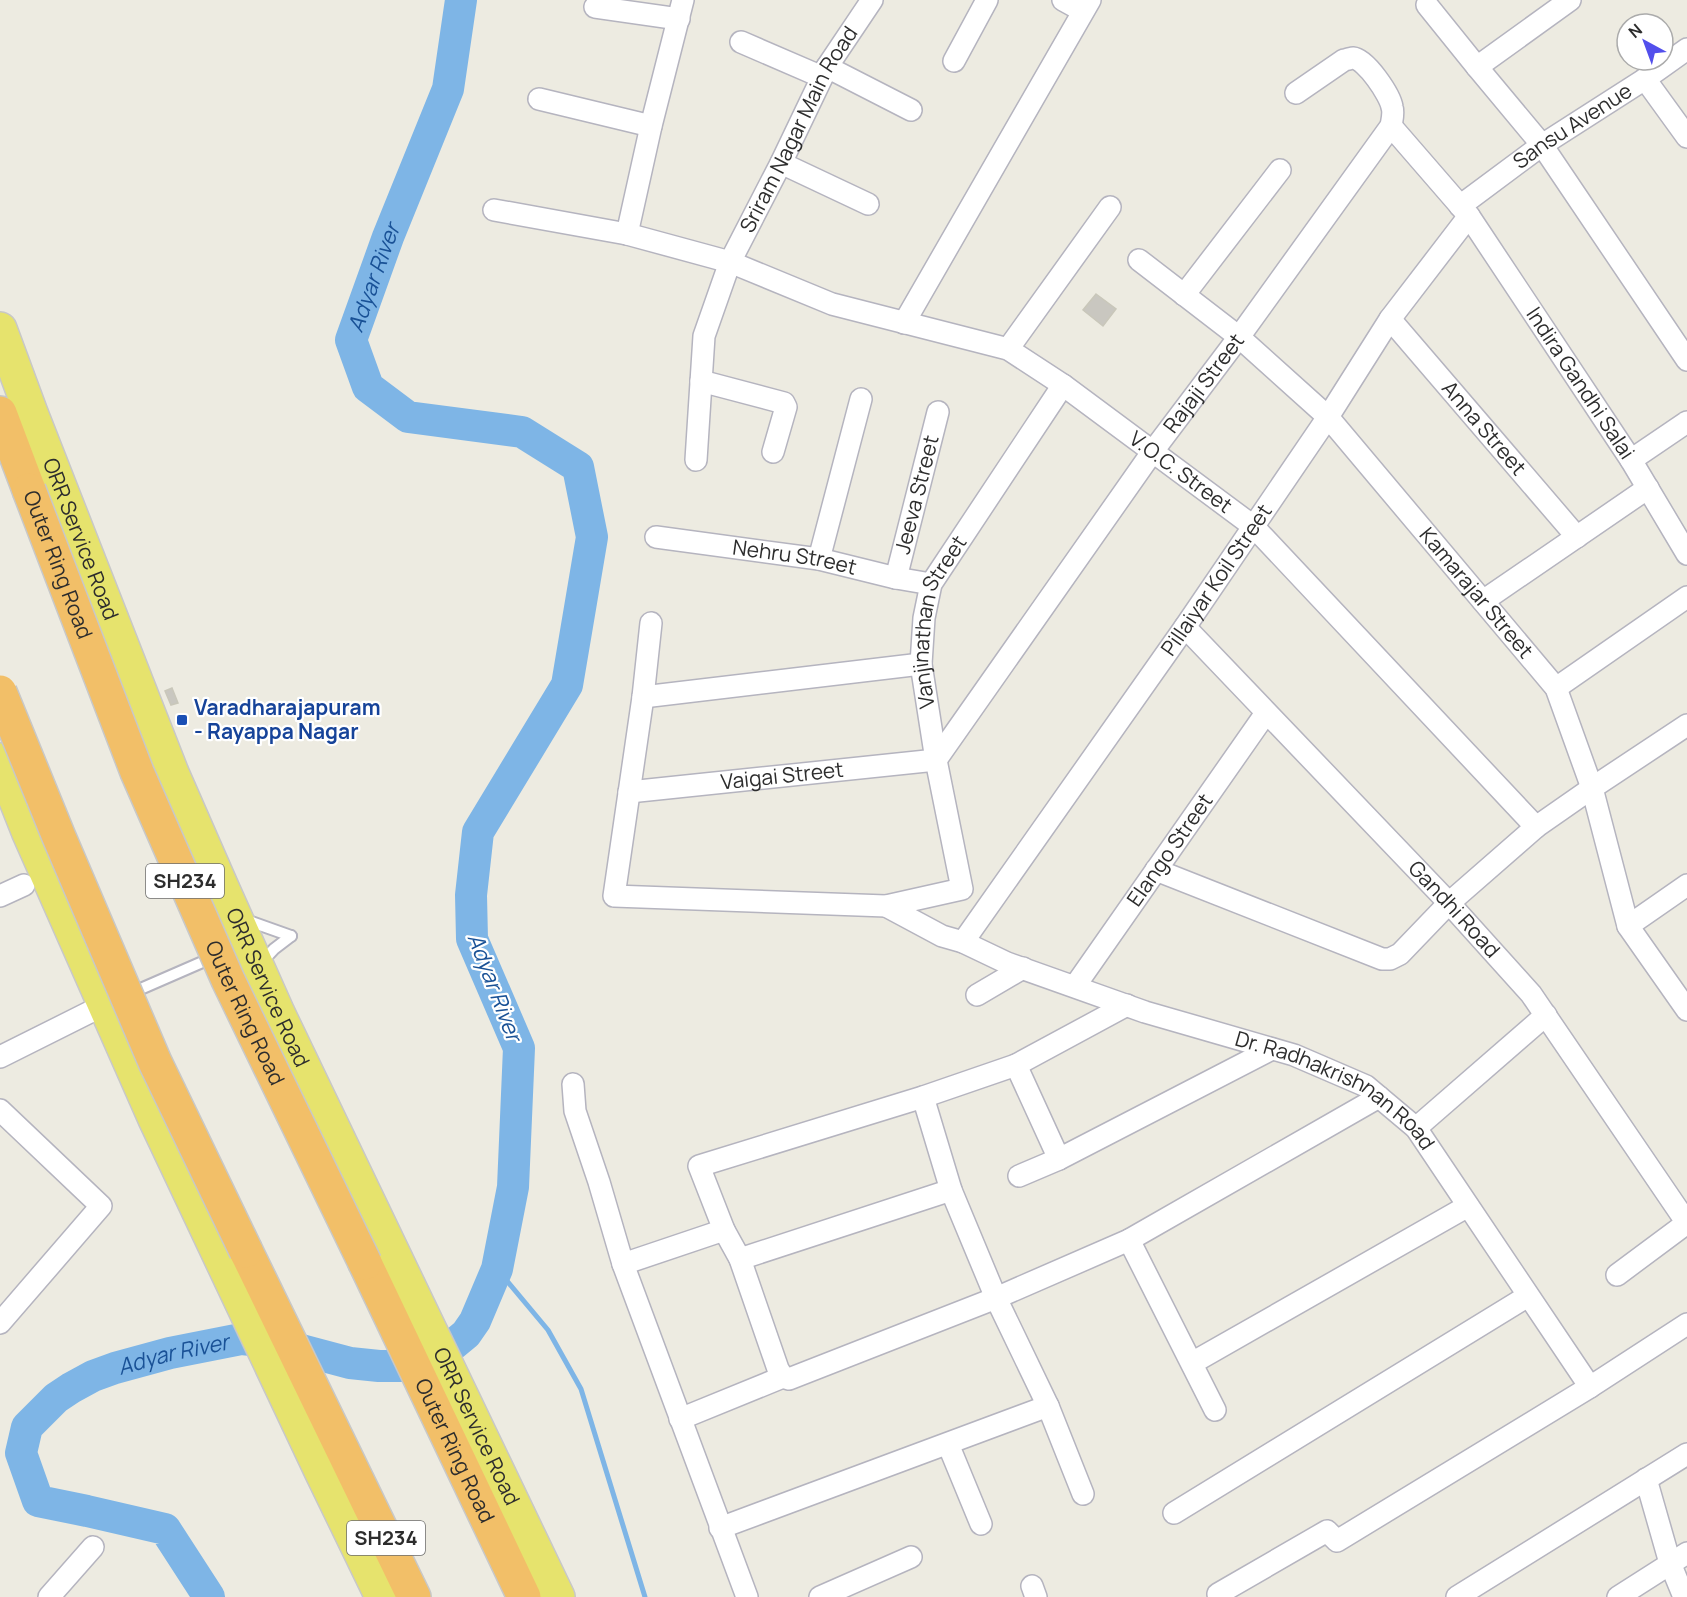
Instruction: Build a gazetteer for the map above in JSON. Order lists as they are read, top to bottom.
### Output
{
  "streets": {
    "highway": ["Outer Ring Road", "SH234"],
    "main road": ["ORR Service Road"],
    "street": [
      "Sansu Avenue",
      "Sriram Nagar Main Road",
      "Rajaji Street",
      "Indira Gandhi Salai",
      "Anna Street",
      "V.O.C. Street",
      "Jeeva Street",
      "Nehru Street",
      "Pillaiyar Koil Street",
      "Kamarajar Street",
      "Vanjinathan Street",
      "Vaigai Street",
      "Elango Street",
      "Gandhi Road",
      "Dr. Radhakrishnan Road"
    ]
  },
  "crossings": [
    ["Sansu Avenue", "Indira Gandhi Salai"],
    ["Sansu Avenue", "Pillaiyar Koil Street"],
    ["Sriram Nagar Main Road", "V.O.C. Street"],
    ["Rajaji Street", "Indira Gandhi Salai"],
    ["Rajaji Street", "V.O.C. Street"],
    ["Rajaji Street", "Kamarajar Street"],
    ["Rajaji Street", "Vanjinathan Street"],
    ["Rajaji Street", "Vaigai Street"],
    ["Indira Gandhi Salai", "Pillaiyar Koil Street"],
    ["Anna Street", "Pillaiyar Koil Street"],
    ["V.O.C. Street", "Pillaiyar Koil Street"],
    ["V.O.C. Street", "Vanjinathan Street"],
    ["Jeeva Street", "Nehru Street"],
    ["ORR Service Road", "Outer Ring Road"],
    ["Nehru Street", "Vanjinathan Street"],
    ["Pillaiyar Koil Street", "Kamarajar Street"],
    ["Pillaiyar Koil Street", "Gandhi Road"],
    ["Pillaiyar Koil Street", "Dr. Radhakrishnan Road"],
    ["Vanjinathan Street", "Vaigai Street"],
    ["Vanjinathan Street", "Dr. Radhakrishnan Road"],
    ["Elango Street", "Gandhi Road"],
    ["Elango Street", "Dr. Radhakrishnan Road"]
  ],
  "water": ["Adyar River"],
  "places": {
    "transit": ["Varadharajapuram - Rayappa Nagar"]
  },
  "north": "top left"
}
